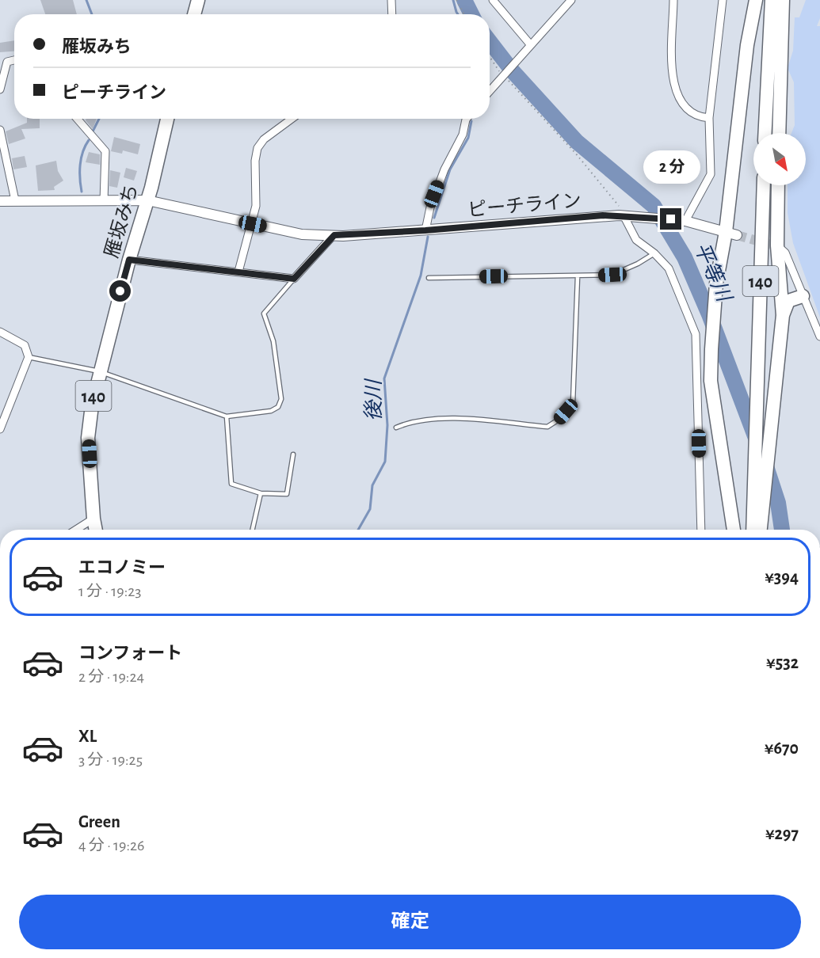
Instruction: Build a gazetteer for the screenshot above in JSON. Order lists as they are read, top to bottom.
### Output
{
  "streets": {
    "highway": ["雁坂みち", "140"],
    "street": ["ピーチライン"]
  },
  "crossings": [
    ["ピーチライン", "雁坂みち"]
  ],
  "water": ["平等川", "後川"],
  "north": "bottom right",
  "page": {
    "banner": ["雁坂みち", "ピーチライン"],
    "bubble": "2 分",
    "list": [
      {
        "name": "エコノミー",
        "note": "1 分 · 19:23",
        "value": "¥394"
      },
      {
        "name": "コンフォート",
        "note": "2 分 · 19:24",
        "value": "¥532"
      },
      {
        "name": "XL",
        "note": "3 分 · 19:25",
        "value": "¥670"
      },
      {
        "name": "Green",
        "note": "4 分 · 19:26",
        "value": "¥297"
      }
    ],
    "buttons": "確定"
  }
}
